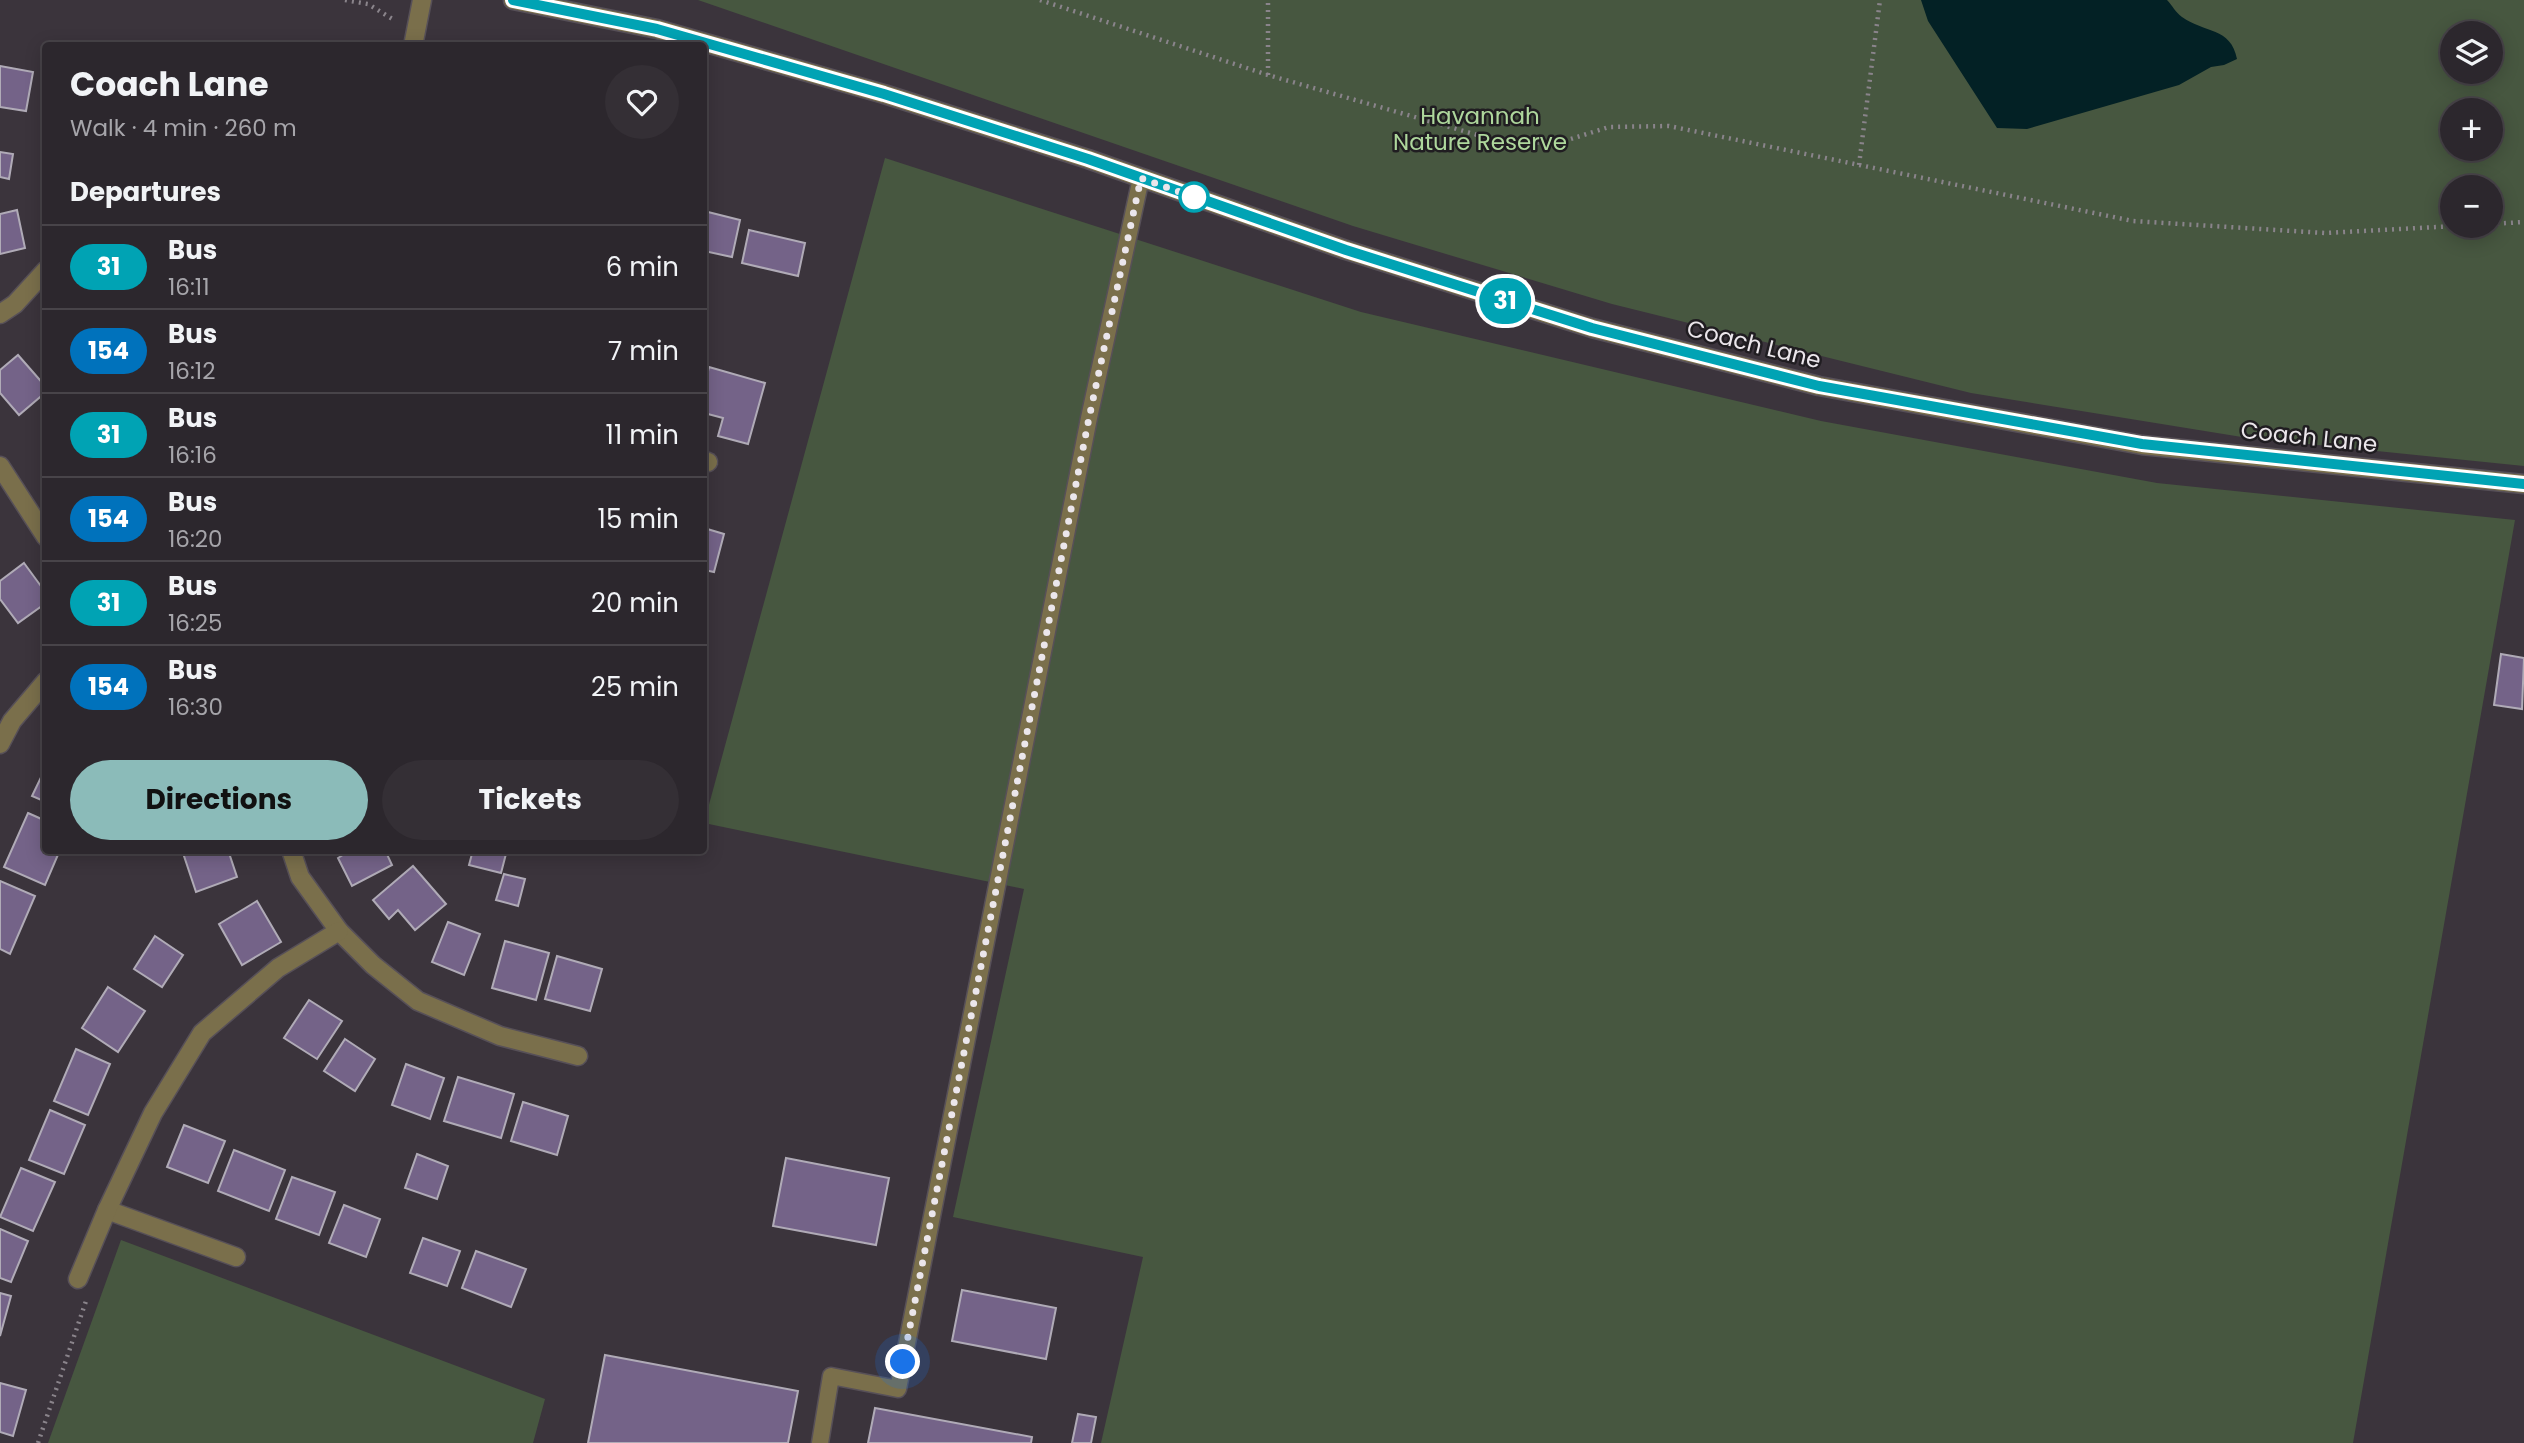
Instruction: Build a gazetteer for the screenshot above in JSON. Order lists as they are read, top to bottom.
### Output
{
  "streets": {
    "street": ["Coach Lane"]
  },
  "parks": ["Havannah Nature Reserve"],
  "lines": ["bus line 31"],
  "page": {
    "on_map": "31",
    "map_buttons": ["+", "−"],
    "heading": [
      ["Coach Lane", "Walk · 4 min · 260 m"],
      "Departures"
    ],
    "list": [
      {
        "mark": "31",
        "name": "Bus",
        "note": "16:11",
        "value": "6 min"
      },
      {
        "mark": "154",
        "name": "Bus",
        "note": "16:12",
        "value": "7 min"
      },
      {
        "mark": "31",
        "name": "Bus",
        "note": "16:16",
        "value": "11 min"
      },
      {
        "mark": "154",
        "name": "Bus",
        "note": "16:20",
        "value": "15 min"
      },
      {
        "mark": "31",
        "name": "Bus",
        "note": "16:25",
        "value": "20 min"
      },
      {
        "mark": "154",
        "name": "Bus",
        "note": "16:30",
        "value": "25 min"
      }
    ],
    "buttons": ["Directions", "Tickets"]
  }
}
